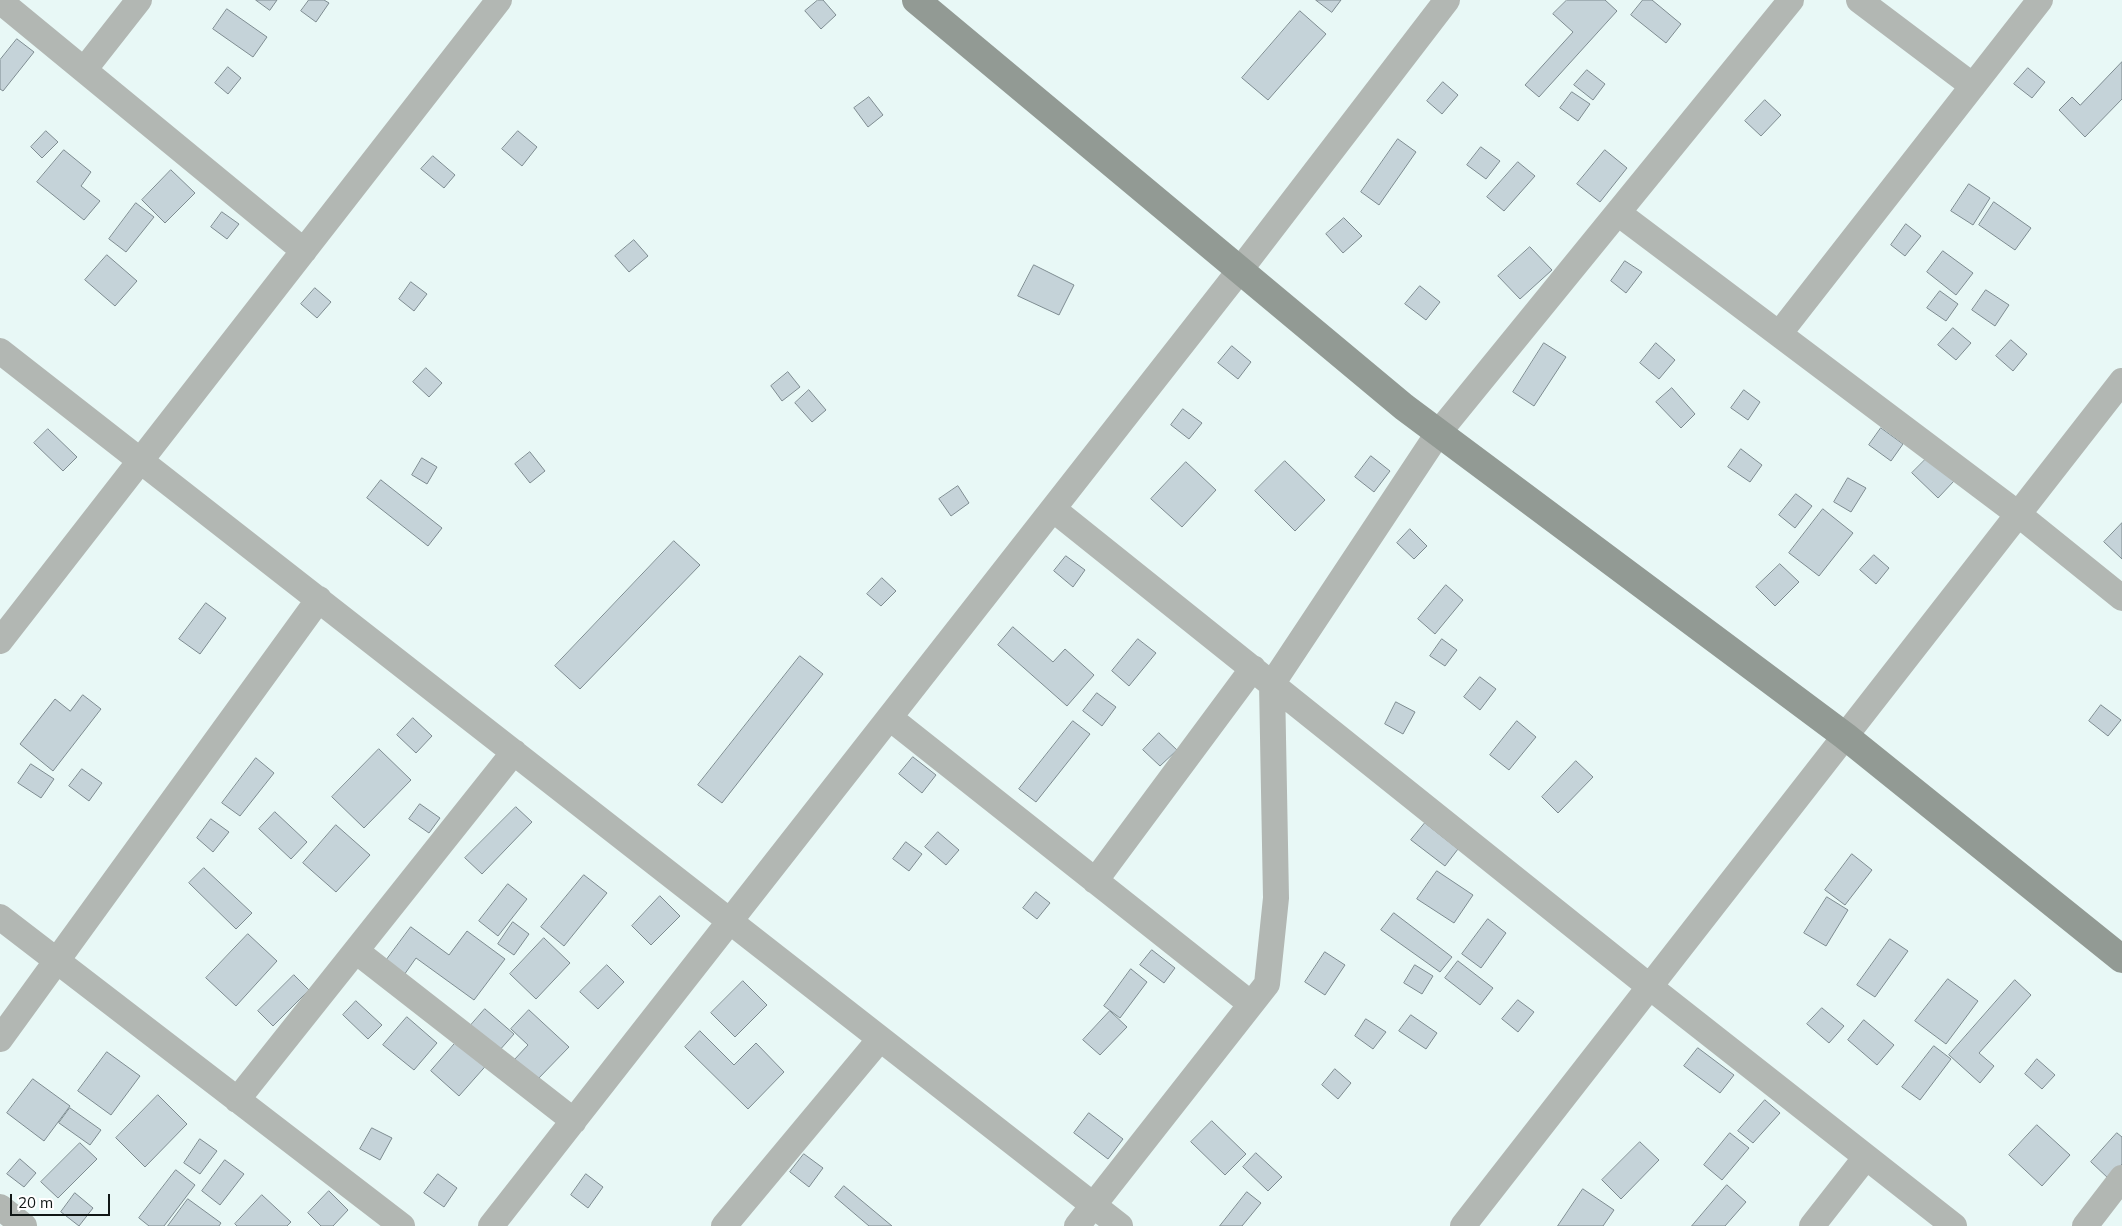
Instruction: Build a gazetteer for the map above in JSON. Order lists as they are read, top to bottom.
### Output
{
  "scale_bar": "20 m"
}
